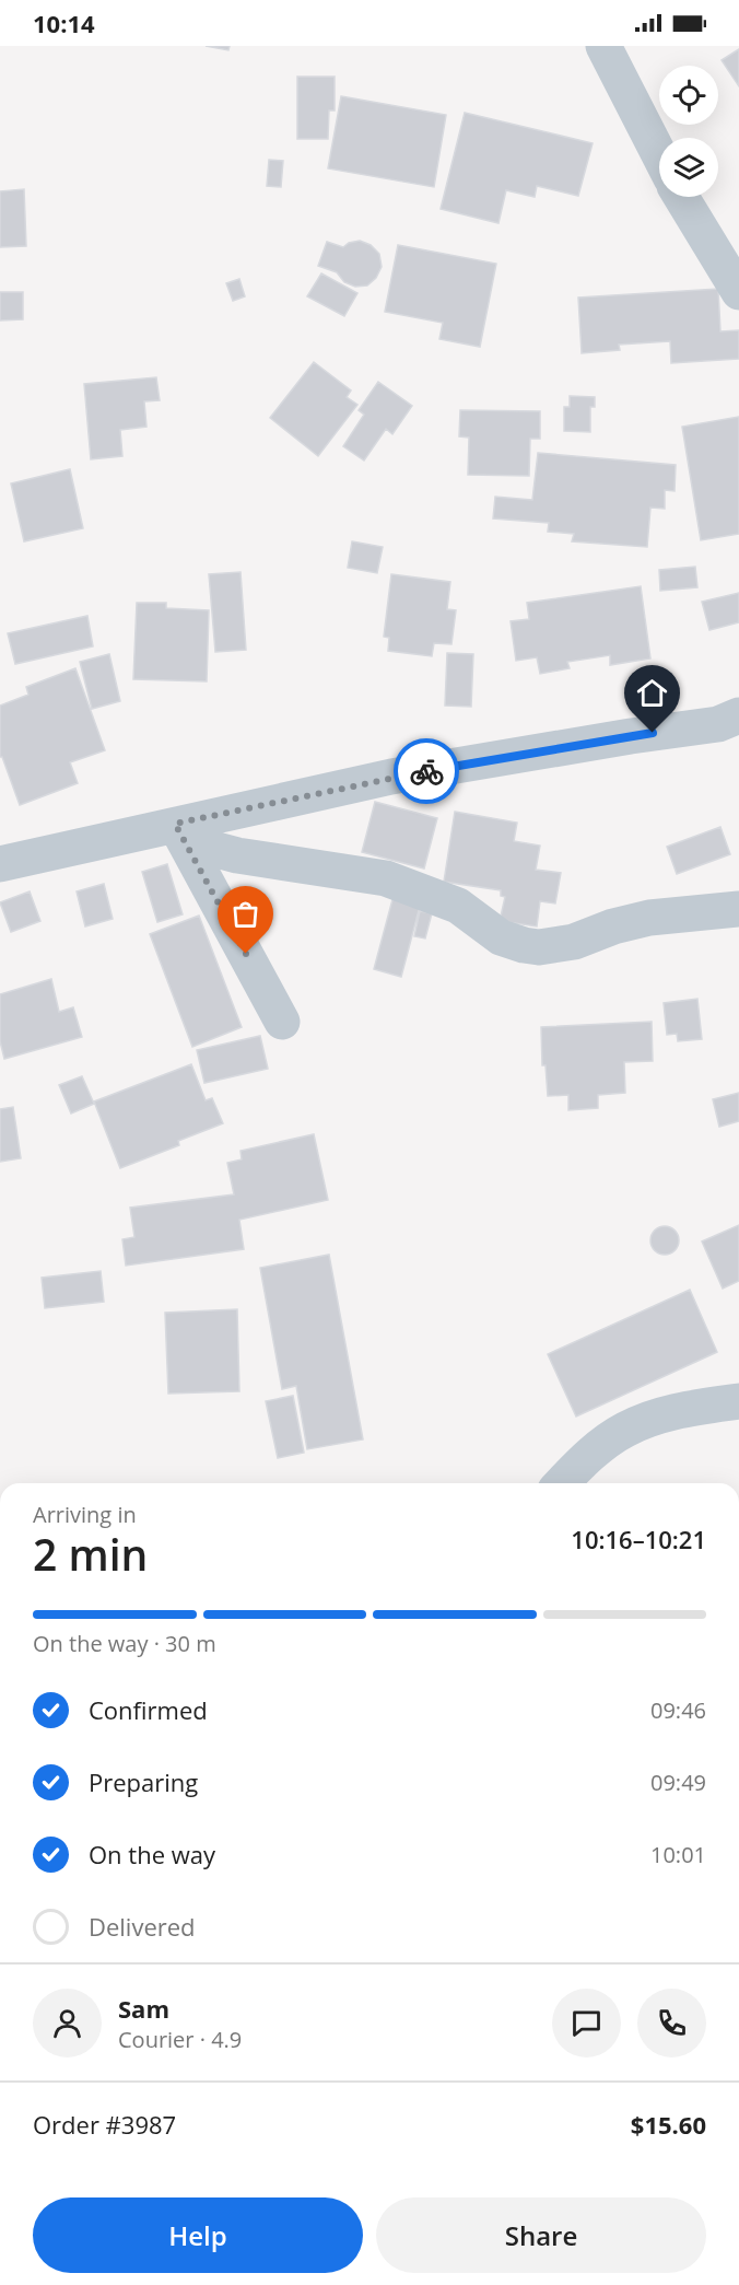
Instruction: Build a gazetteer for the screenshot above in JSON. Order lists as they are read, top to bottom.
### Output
{
  "page": {
    "status": "10:14",
    "heading": ["2 min", "Arriving in", "10:16–10:21"],
    "panel": [
      "Sam",
      "Courier · 4.9",
      "Order #3987",
      "$15.60"
    ],
    "bar": "On the way · 30 m",
    "list": [
      ["Confirmed", "09:46"],
      ["Preparing", "09:49"],
      ["On the way", "10:01"],
      "Delivered"
    ],
    "buttons": ["Help", "Share"]
  }
}
